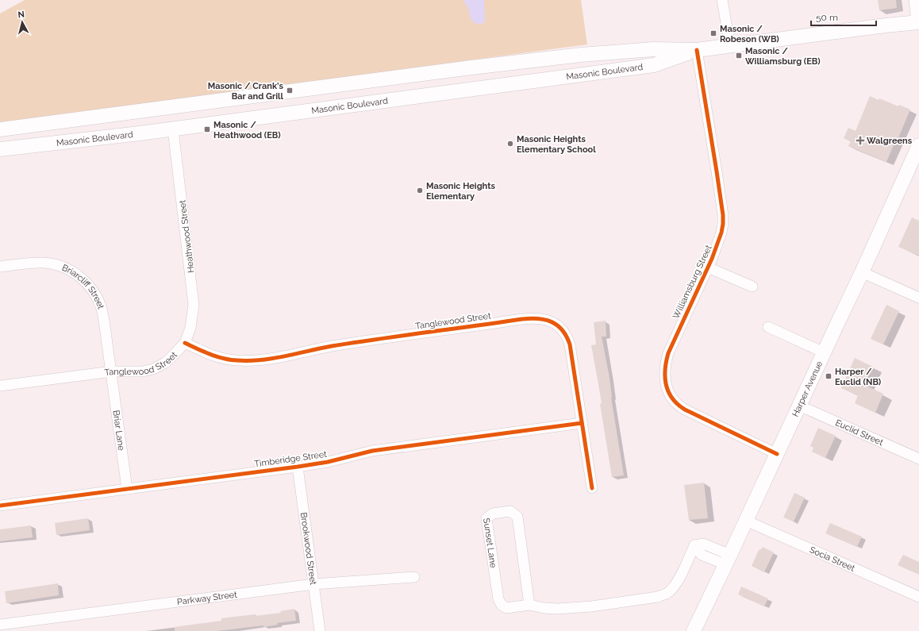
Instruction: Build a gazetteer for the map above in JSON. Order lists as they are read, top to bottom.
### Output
{
  "streets": {
    "main road": ["Masonic Boulevard", "Harper Avenue"],
    "street": [
      "Heathwood Street",
      "Williamsburg Street",
      "Briarcliff Street",
      "Tanglewood Street",
      "Briar Lane",
      "Euclid Street",
      "Timberidge Street",
      "Sunset Lane",
      "Brookwood Street",
      "Socia Street",
      "Parkway Street"
    ]
  },
  "crossings": [
    ["Masonic Boulevard", "Heathwood Street"],
    ["Masonic Boulevard", "Williamsburg Street"],
    ["Heathwood Street", "Tanglewood Street"],
    ["Williamsburg Street", "Harper Avenue"],
    ["Briarcliff Street", "Tanglewood Street"],
    ["Briarcliff Street", "Briar Lane"],
    ["Tanglewood Street", "Briar Lane"],
    ["Tanglewood Street", "Timberidge Street"],
    ["Harper Avenue", "Euclid Street"],
    ["Harper Avenue", "Sunset Lane"],
    ["Harper Avenue", "Socia Street"],
    ["Briar Lane", "Timberidge Street"],
    ["Timberidge Street", "Brookwood Street"],
    ["Brookwood Street", "Parkway Street"]
  ],
  "places": {
    "transit": [
      "Masonic / Robeson (WB)",
      "Masonic / Williamsburg (EB)",
      "Masonic / Crank's Bar and Grill",
      "Masonic / Heathwood (EB)",
      "Harper / Euclid (NB)"
    ],
    "health": ["Walgreens"],
    "other": ["Masonic Heights Elementary School", "Masonic Heights Elementary"]
  },
  "scale_bar": "50 m",
  "north": "top"
}
